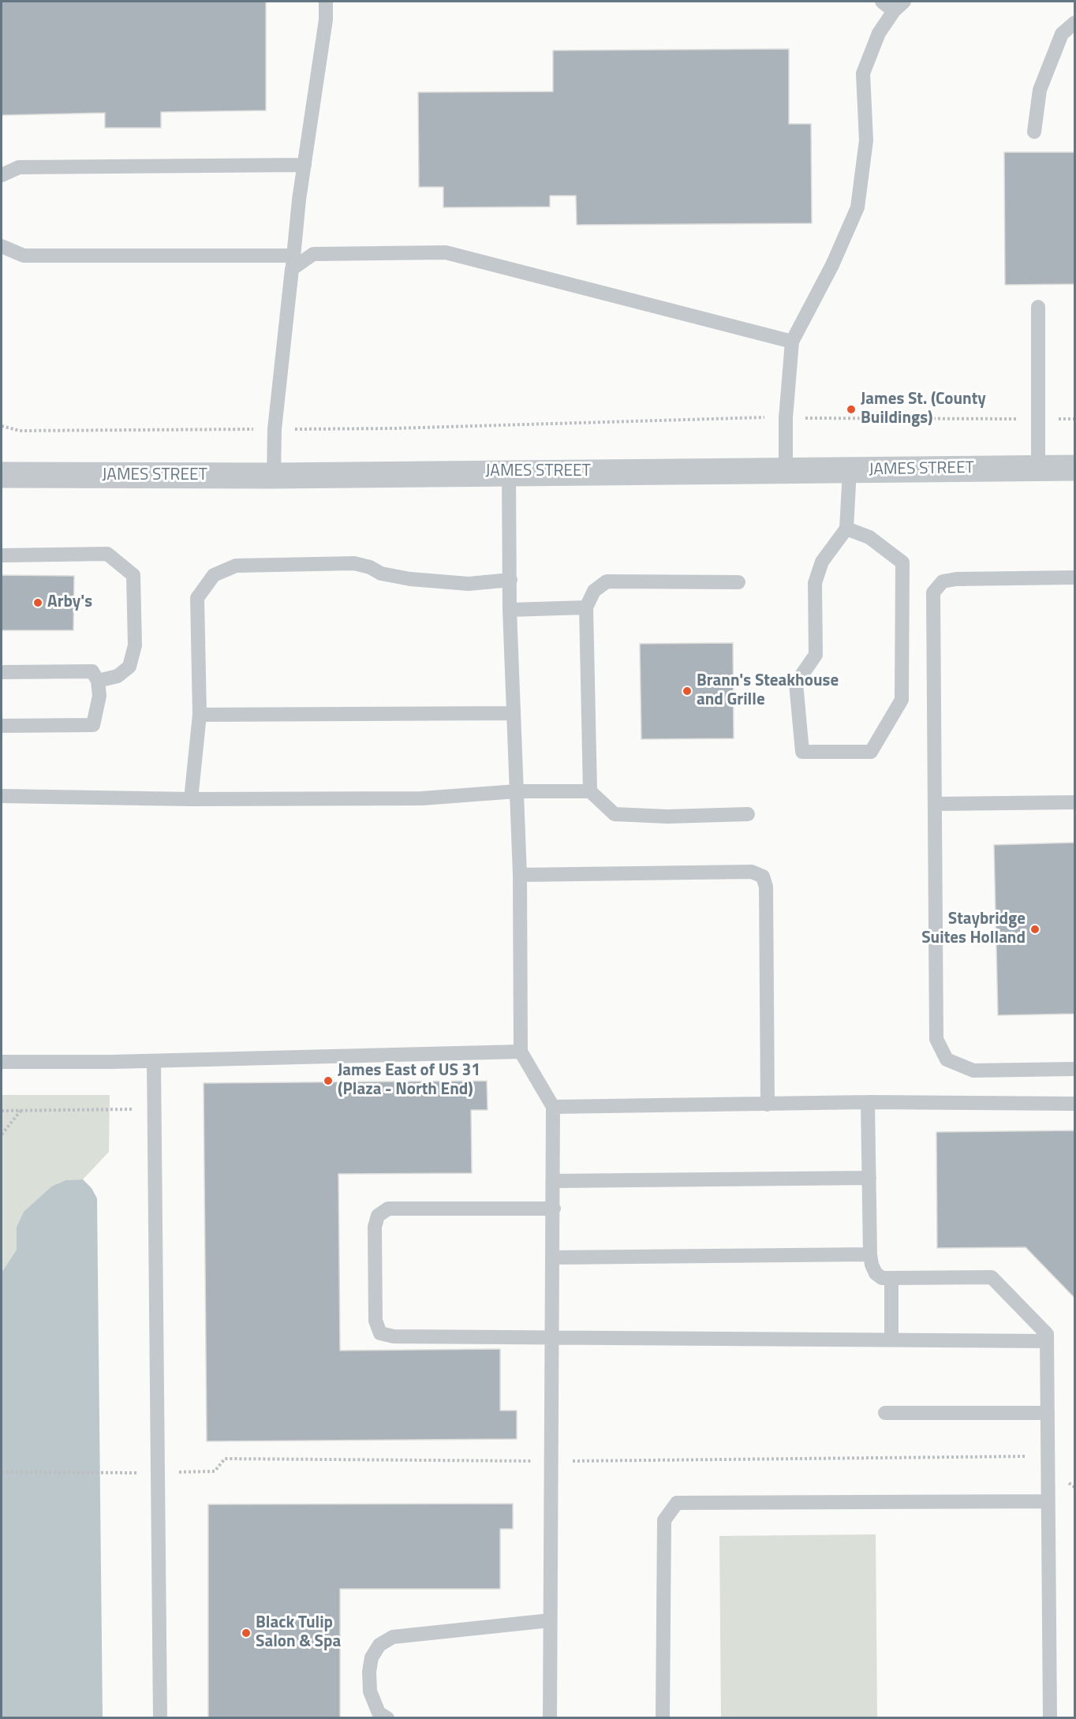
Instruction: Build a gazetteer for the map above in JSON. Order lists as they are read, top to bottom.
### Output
{
  "streets": {
    "street": ["JAMES STREET"]
  },
  "places": [
    "James St. (County Buildings)",
    "Arby's",
    "Brann's Steakhouse and Grille",
    "Staybridge Suites Holland",
    "James East of US 31 (Plaza - North End)",
    "Black Tulip Salon & Spa"
  ]
}
